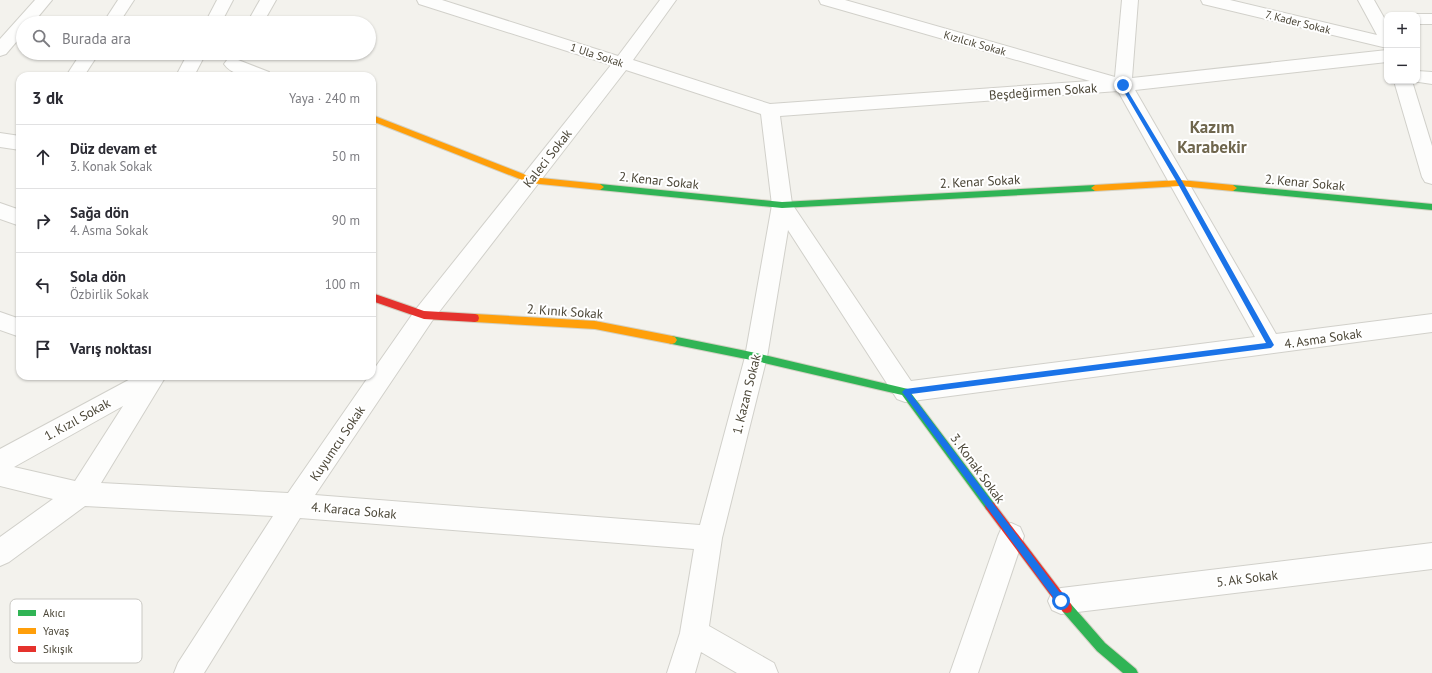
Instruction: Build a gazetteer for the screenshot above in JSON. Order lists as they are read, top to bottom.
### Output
{
  "streets": {
    "street": [
      "7. Kader Sokak",
      "Kızılcık Sokak",
      "1 Ula Sokak",
      "Beşdeğirmen Sokak",
      "Kaleci Sokak",
      "2. Kenar Sokak",
      "2. Kınık Sokak",
      "4. Asma Sokak",
      "1. Kazan Sokak",
      "1. Kızıl Sokak",
      "Kuyumcu Sokak",
      "3. Konak Sokak",
      "4. Karaca Sokak",
      "5. Ak Sokak"
    ]
  },
  "crossings": [
    ["Kızılcık Sokak", "Beşdeğirmen Sokak"],
    ["1 Ula Sokak", "Beşdeğirmen Sokak"],
    ["1 Ula Sokak", "Kaleci Sokak"],
    ["1 Ula Sokak", "1. Kazan Sokak"],
    ["Beşdeğirmen Sokak", "1. Kazan Sokak"],
    ["Kaleci Sokak", "2. Kenar Sokak"],
    ["Kaleci Sokak", "2. Kınık Sokak"],
    ["Kaleci Sokak", "Kuyumcu Sokak"],
    ["2. Kenar Sokak", "1. Kazan Sokak"],
    ["2. Kınık Sokak", "1. Kazan Sokak"],
    ["2. Kınık Sokak", "Kuyumcu Sokak"],
    ["4. Asma Sokak", "3. Konak Sokak"],
    ["1. Kazan Sokak", "4. Karaca Sokak"],
    ["1. Kızıl Sokak", "4. Karaca Sokak"],
    ["Kuyumcu Sokak", "4. Karaca Sokak"],
    ["3. Konak Sokak", "5. Ak Sokak"]
  ],
  "districts": ["Kazım Karabekir"],
  "legend": ["Akıcı", "Yavaş", "Sıkışık"],
  "page": {
    "map_buttons": ["+", "−"],
    "search": "Burada ara",
    "heading": ["3 dk", "Yaya · 240 m"],
    "list": [
      ["Düz devam et", "3. Konak Sokak", "50 m"],
      ["Sağa dön", "4. Asma Sokak", "90 m"],
      ["Sola dön", "Özbirlik Sokak", "100 m"],
      "Varış noktası"
    ]
  }
}
